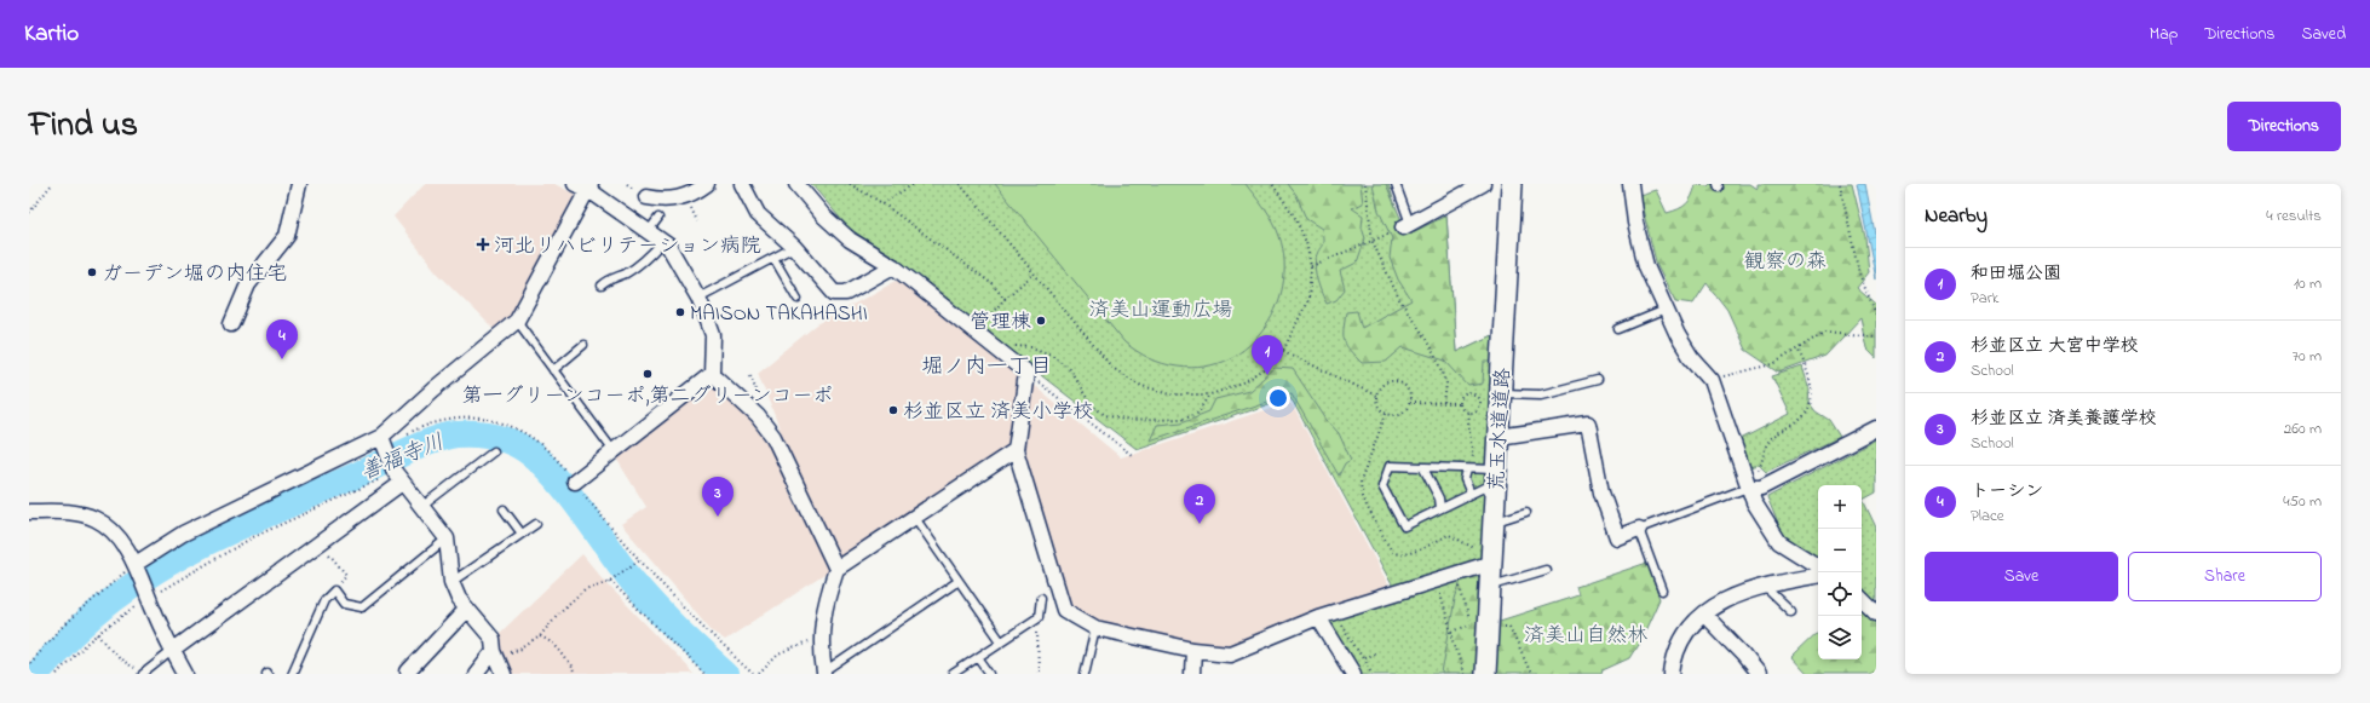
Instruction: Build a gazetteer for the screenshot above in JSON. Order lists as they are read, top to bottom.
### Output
{
  "streets": {
    "main road": ["荒玉水道道路"]
  },
  "districts": ["堀ノ内一丁目"],
  "water": ["善福寺川"],
  "parks": ["観察の森", "済美山運動広場", "済美山自然林"],
  "places": {
    "health": ["河北リハビリテーション病院"],
    "other": [
      "ガーデン堀の内住宅",
      "MAISON TAKAHASHI",
      "管理棟",
      "第一グリーンコーポ,第二グリーンコーポ",
      "杉並区立 済美小学校"
    ]
  },
  "page": {
    "header": "Kartio",
    "nav": ["Map", "Directions", "Saved"],
    "title": "Find us",
    "buttons": [
      "Directions",
      ["Save", "Share"]
    ],
    "heading": ["Nearby", "4 results"],
    "list": [
      {
        "mark": "1",
        "name": "和田堀公園",
        "note": "Park",
        "value": "10 m"
      },
      {
        "mark": "2",
        "name": "杉並区立 大宮中学校",
        "note": "School",
        "value": "70 m"
      },
      {
        "mark": "3",
        "name": "杉並区立 済美養護学校",
        "note": "School",
        "value": "260 m"
      },
      {
        "mark": "4",
        "name": "トーシン",
        "note": "Place",
        "value": "450 m"
      }
    ],
    "pins": [
      "4",
      "1",
      "3",
      "2"
    ],
    "map_buttons": ["+", "−"]
  }
}
